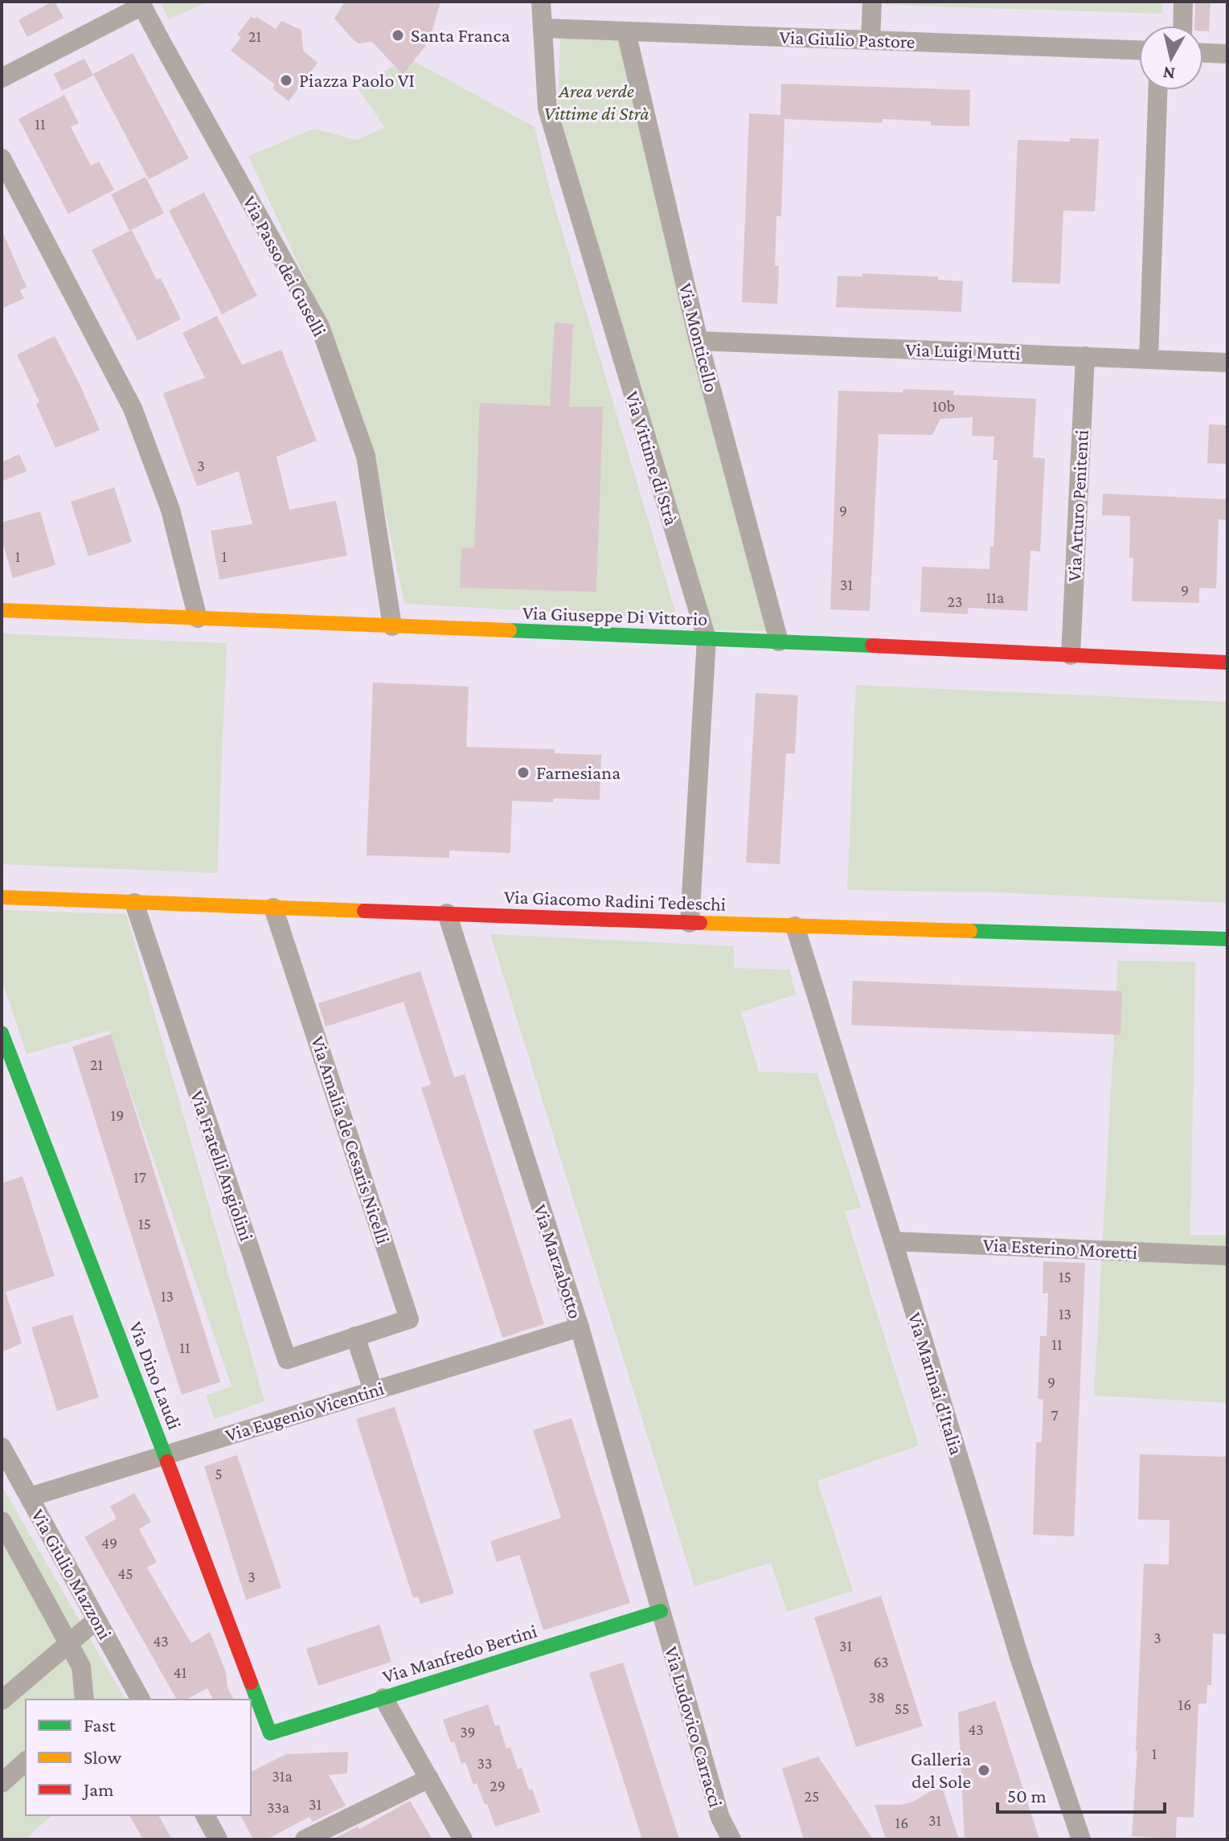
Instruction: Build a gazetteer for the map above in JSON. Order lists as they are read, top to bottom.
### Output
{
  "streets": {
    "street": [
      "Via Giulio Pastore",
      "Via Passo dei Guselli",
      "Via Monticello",
      "Via Luigi Mutti",
      "Via Vittime di Strà",
      "Via Arturo Penitenti",
      "Via Giuseppe Di Vittorio",
      "Via Giacomo Radini Tedeschi",
      "Via Amalia de Cesaris Nicelli",
      "Via Fratelli Angiolini",
      "Via Esterino Moretti",
      "Via Marzabotto",
      "Via Dino Laudi",
      "Via Marinai d'Italia",
      "Via Eugenio Vicentini",
      "Via Giulio Mazzoni",
      "Via Manfredo Bertini",
      "Via Ludovico Carracci"
    ]
  },
  "crossings": [
    ["Via Giulio Pastore", "Via Monticello"],
    ["Via Giulio Pastore", "Via Vittime di Strà"],
    ["Via Passo dei Guselli", "Via Giuseppe Di Vittorio"],
    ["Via Monticello", "Via Luigi Mutti"],
    ["Via Monticello", "Via Giuseppe Di Vittorio"],
    ["Via Luigi Mutti", "Via Arturo Penitenti"],
    ["Via Vittime di Strà", "Via Giuseppe Di Vittorio"],
    ["Via Vittime di Strà", "Via Giacomo Radini Tedeschi"],
    ["Via Arturo Penitenti", "Via Giuseppe Di Vittorio"],
    ["Via Giacomo Radini Tedeschi", "Via Amalia de Cesaris Nicelli"],
    ["Via Giacomo Radini Tedeschi", "Via Fratelli Angiolini"],
    ["Via Giacomo Radini Tedeschi", "Via Marzabotto"],
    ["Via Giacomo Radini Tedeschi", "Via Marinai d'Italia"],
    ["Via Amalia de Cesaris Nicelli", "Via Fratelli Angiolini"],
    ["Via Esterino Moretti", "Via Marinai d'Italia"],
    ["Via Marzabotto", "Via Eugenio Vicentini"],
    ["Via Marzabotto", "Via Manfredo Bertini"],
    ["Via Marzabotto", "Via Ludovico Carracci"],
    ["Via Dino Laudi", "Via Eugenio Vicentini"],
    ["Via Dino Laudi", "Via Manfredo Bertini"],
    ["Via Eugenio Vicentini", "Via Giulio Mazzoni"],
    ["Via Manfredo Bertini", "Via Ludovico Carracci"]
  ],
  "parks": ["Area verde Vittime di Strà"],
  "places": [
    "Santa Franca",
    "Piazza Paolo VI",
    "Farnesiana",
    "Galleria del Sole"
  ],
  "house_numbers": [
    "21",
    "11",
    "10b",
    "3",
    "9",
    "1",
    "1",
    "31",
    "9",
    "11a",
    "23",
    "21",
    "19",
    "17",
    "15",
    "15",
    "13",
    "13",
    "11",
    "11",
    "9",
    "7",
    "5",
    "49",
    "45",
    "3",
    "3",
    "43",
    "31",
    "63",
    "41",
    "38",
    "16",
    "55",
    "43",
    "39",
    "1",
    "33",
    "31a",
    "29",
    "25",
    "31",
    "33a",
    "31",
    "16"
  ],
  "legend": ["Fast", "Slow", "Jam"],
  "scale_bar": "50 m",
  "north": "bottom"
}
